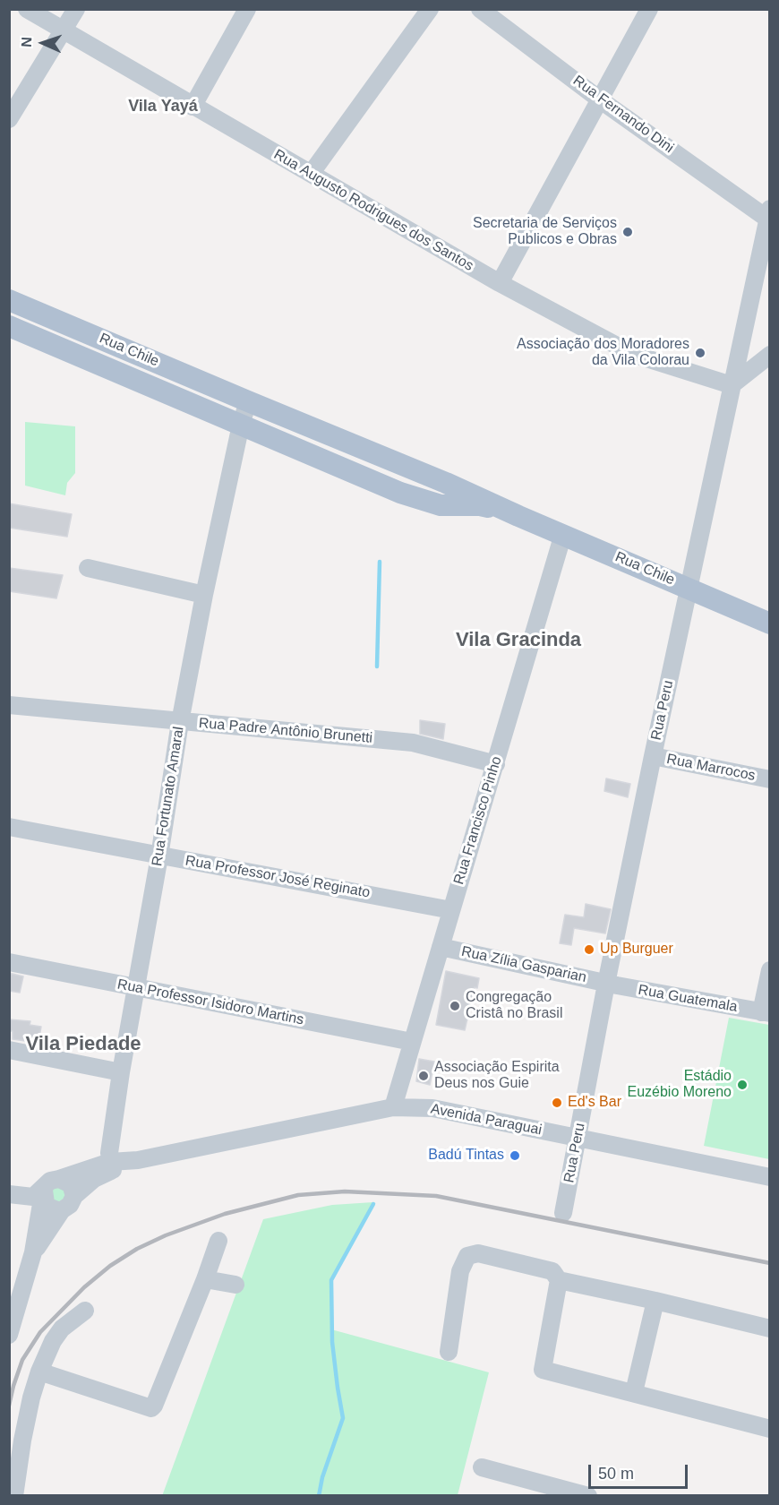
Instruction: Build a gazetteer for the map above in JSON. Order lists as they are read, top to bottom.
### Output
{
  "streets": {
    "main road": ["Rua Chile"],
    "street": [
      "Rua Fernando Dini",
      "Rua Augusto Rodrigues dos Santos",
      "Rua Peru",
      "Rua Padre Antônio Brunetti",
      "Rua Marrocos",
      "Rua Fortunato Amaral",
      "Rua Francisco Pinho",
      "Rua Professor José Reginato",
      "Rua Zília Gasparian",
      "Rua Guatemala",
      "Rua Professor Isidoro Martins",
      "Avenida Paraguai"
    ]
  },
  "crossings": [
    ["Rua Fernando Dini", "Rua Peru"],
    ["Rua Augusto Rodrigues dos Santos", "Rua Peru"],
    ["Rua Chile", "Rua Peru"],
    ["Rua Chile", "Rua Fortunato Amaral"],
    ["Rua Chile", "Rua Francisco Pinho"],
    ["Rua Peru", "Rua Marrocos"],
    ["Rua Peru", "Rua Zília Gasparian"],
    ["Rua Peru", "Rua Guatemala"],
    ["Rua Peru", "Avenida Paraguai"],
    ["Rua Padre Antônio Brunetti", "Rua Fortunato Amaral"],
    ["Rua Padre Antônio Brunetti", "Rua Francisco Pinho"],
    ["Rua Fortunato Amaral", "Rua Professor José Reginato"],
    ["Rua Fortunato Amaral", "Rua Professor Isidoro Martins"],
    ["Rua Fortunato Amaral", "Avenida Paraguai"],
    ["Rua Francisco Pinho", "Rua Professor José Reginato"],
    ["Rua Francisco Pinho", "Rua Zília Gasparian"],
    ["Rua Francisco Pinho", "Rua Professor Isidoro Martins"],
    ["Rua Francisco Pinho", "Avenida Paraguai"],
    ["Rua Zília Gasparian", "Rua Guatemala"]
  ],
  "districts": ["Vila Yayá", "Vila Gracinda", "Vila Piedade"],
  "places": [
    "Secretaria de Serviços Publicos e Obras",
    "Associação dos Moradores da Vila Colorau",
    "Up Burguer",
    "Congregação Cristâ no Brasil",
    "Associação Espirita Deus nos Guie",
    "Estádio Euzébio Moreno",
    "Ed's Bar",
    "Badú Tintas"
  ],
  "scale_bar": "50 m",
  "north": "left"
}
